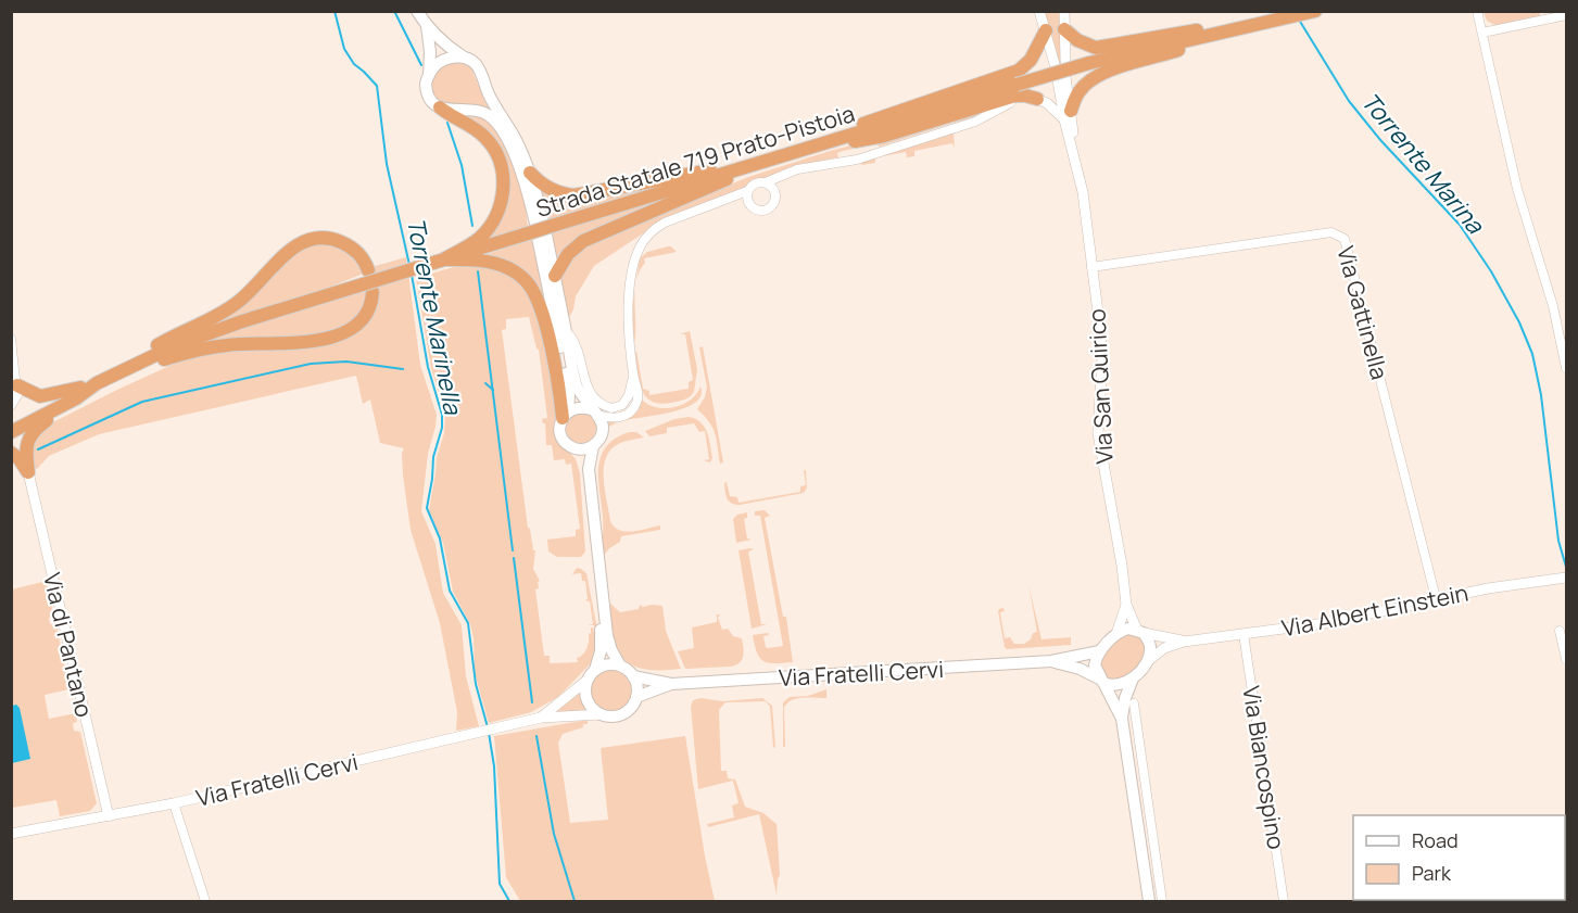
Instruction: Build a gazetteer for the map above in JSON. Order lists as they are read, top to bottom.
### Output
{
  "streets": {
    "highway": ["Strada Statale 719 Prato-Pistoia"],
    "main road": ["Via San Quirico", "Via Fratelli Cervi"],
    "street": [
      "Via Gattinella",
      "Via Albert Einstein",
      "Via di Pantano",
      "Via Biancospino"
    ]
  },
  "crossings": [
    ["Via Gattinella", "Via San Quirico"],
    ["Via Gattinella", "Via Albert Einstein"],
    ["Via San Quirico", "Via Albert Einstein"],
    ["Via San Quirico", "Via Fratelli Cervi"],
    ["Via Albert Einstein", "Via Fratelli Cervi"],
    ["Via Albert Einstein", "Via Biancospino"],
    ["Via di Pantano", "Via Fratelli Cervi"]
  ],
  "water": ["Torrente Marina", "Torrente Marinella"],
  "legend": ["Road", "Park"]
}
